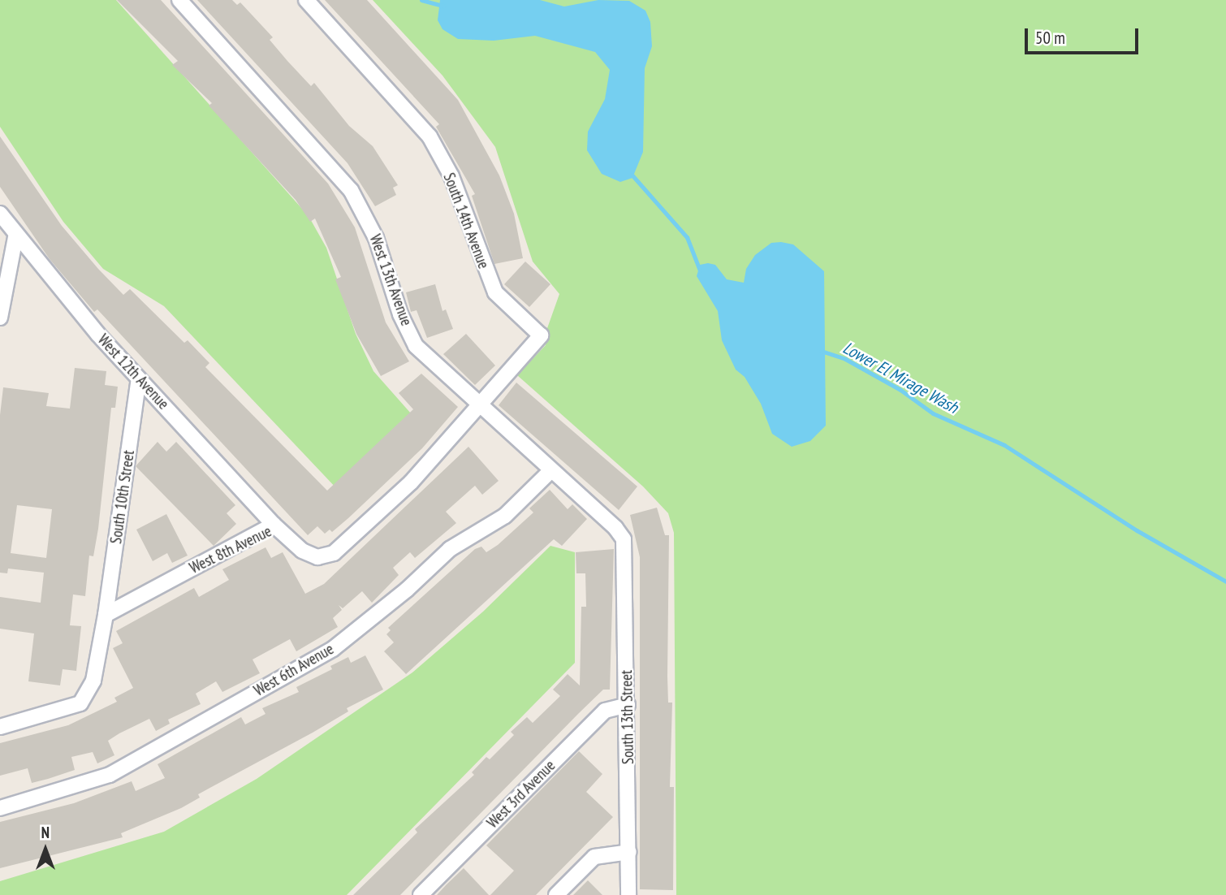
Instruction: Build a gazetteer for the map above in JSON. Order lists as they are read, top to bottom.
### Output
{
  "streets": {
    "street": [
      "South 14th Avenue",
      "West 13th Avenue",
      "West 12th Avenue",
      "South 10th Street",
      "West 8th Avenue",
      "West 6th Avenue",
      "South 13th Street",
      "West 3rd Avenue"
    ]
  },
  "crossings": [
    ["South 14th Avenue", "West 8th Avenue"],
    ["West 13th Avenue", "West 8th Avenue"],
    ["West 13th Avenue", "West 6th Avenue"],
    ["West 13th Avenue", "South 13th Street"],
    ["West 12th Avenue", "South 10th Street"],
    ["West 12th Avenue", "West 8th Avenue"],
    ["South 10th Street", "West 8th Avenue"],
    ["South 13th Street", "West 3rd Avenue"]
  ],
  "water": ["Lower El Mirage Wash"],
  "scale_bar": "50 m",
  "north": "top"
}
